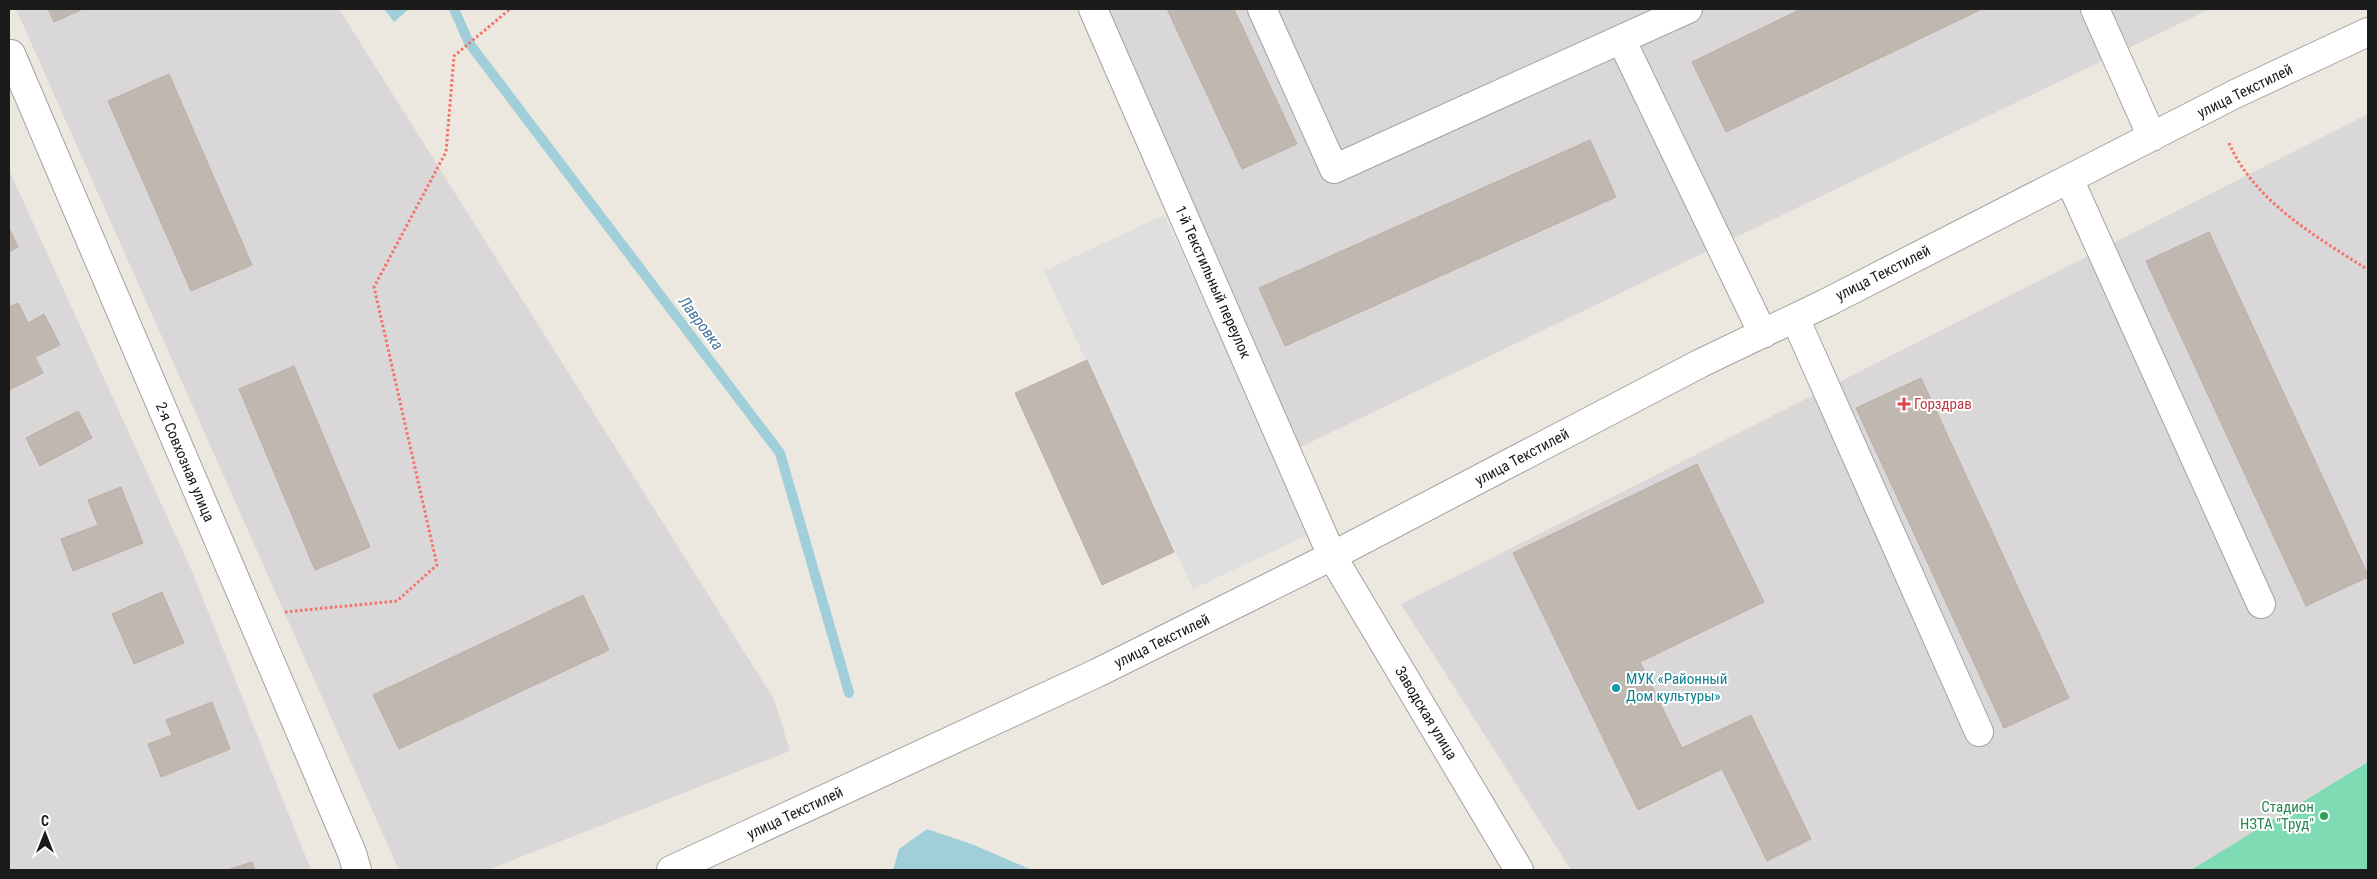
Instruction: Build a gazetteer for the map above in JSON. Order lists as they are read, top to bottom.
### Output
{
  "streets": {
    "street": [
      "улица Текстилей",
      "1-й Текстильный переулок",
      "2-я Совхозная улица",
      "Заводская улица"
    ]
  },
  "crossings": [
    ["улица Текстилей", "1-й Текстильный переулок"],
    ["улица Текстилей", "Заводская улица"],
    ["1-й Текстильный переулок", "Заводская улица"]
  ],
  "water": ["Лавровка"],
  "places": {
    "health": ["Горздрав"],
    "other": ["МУК «Районный Дом культуры»", "Стадион НЗТА \"Труд\""]
  },
  "north": "top"
}
